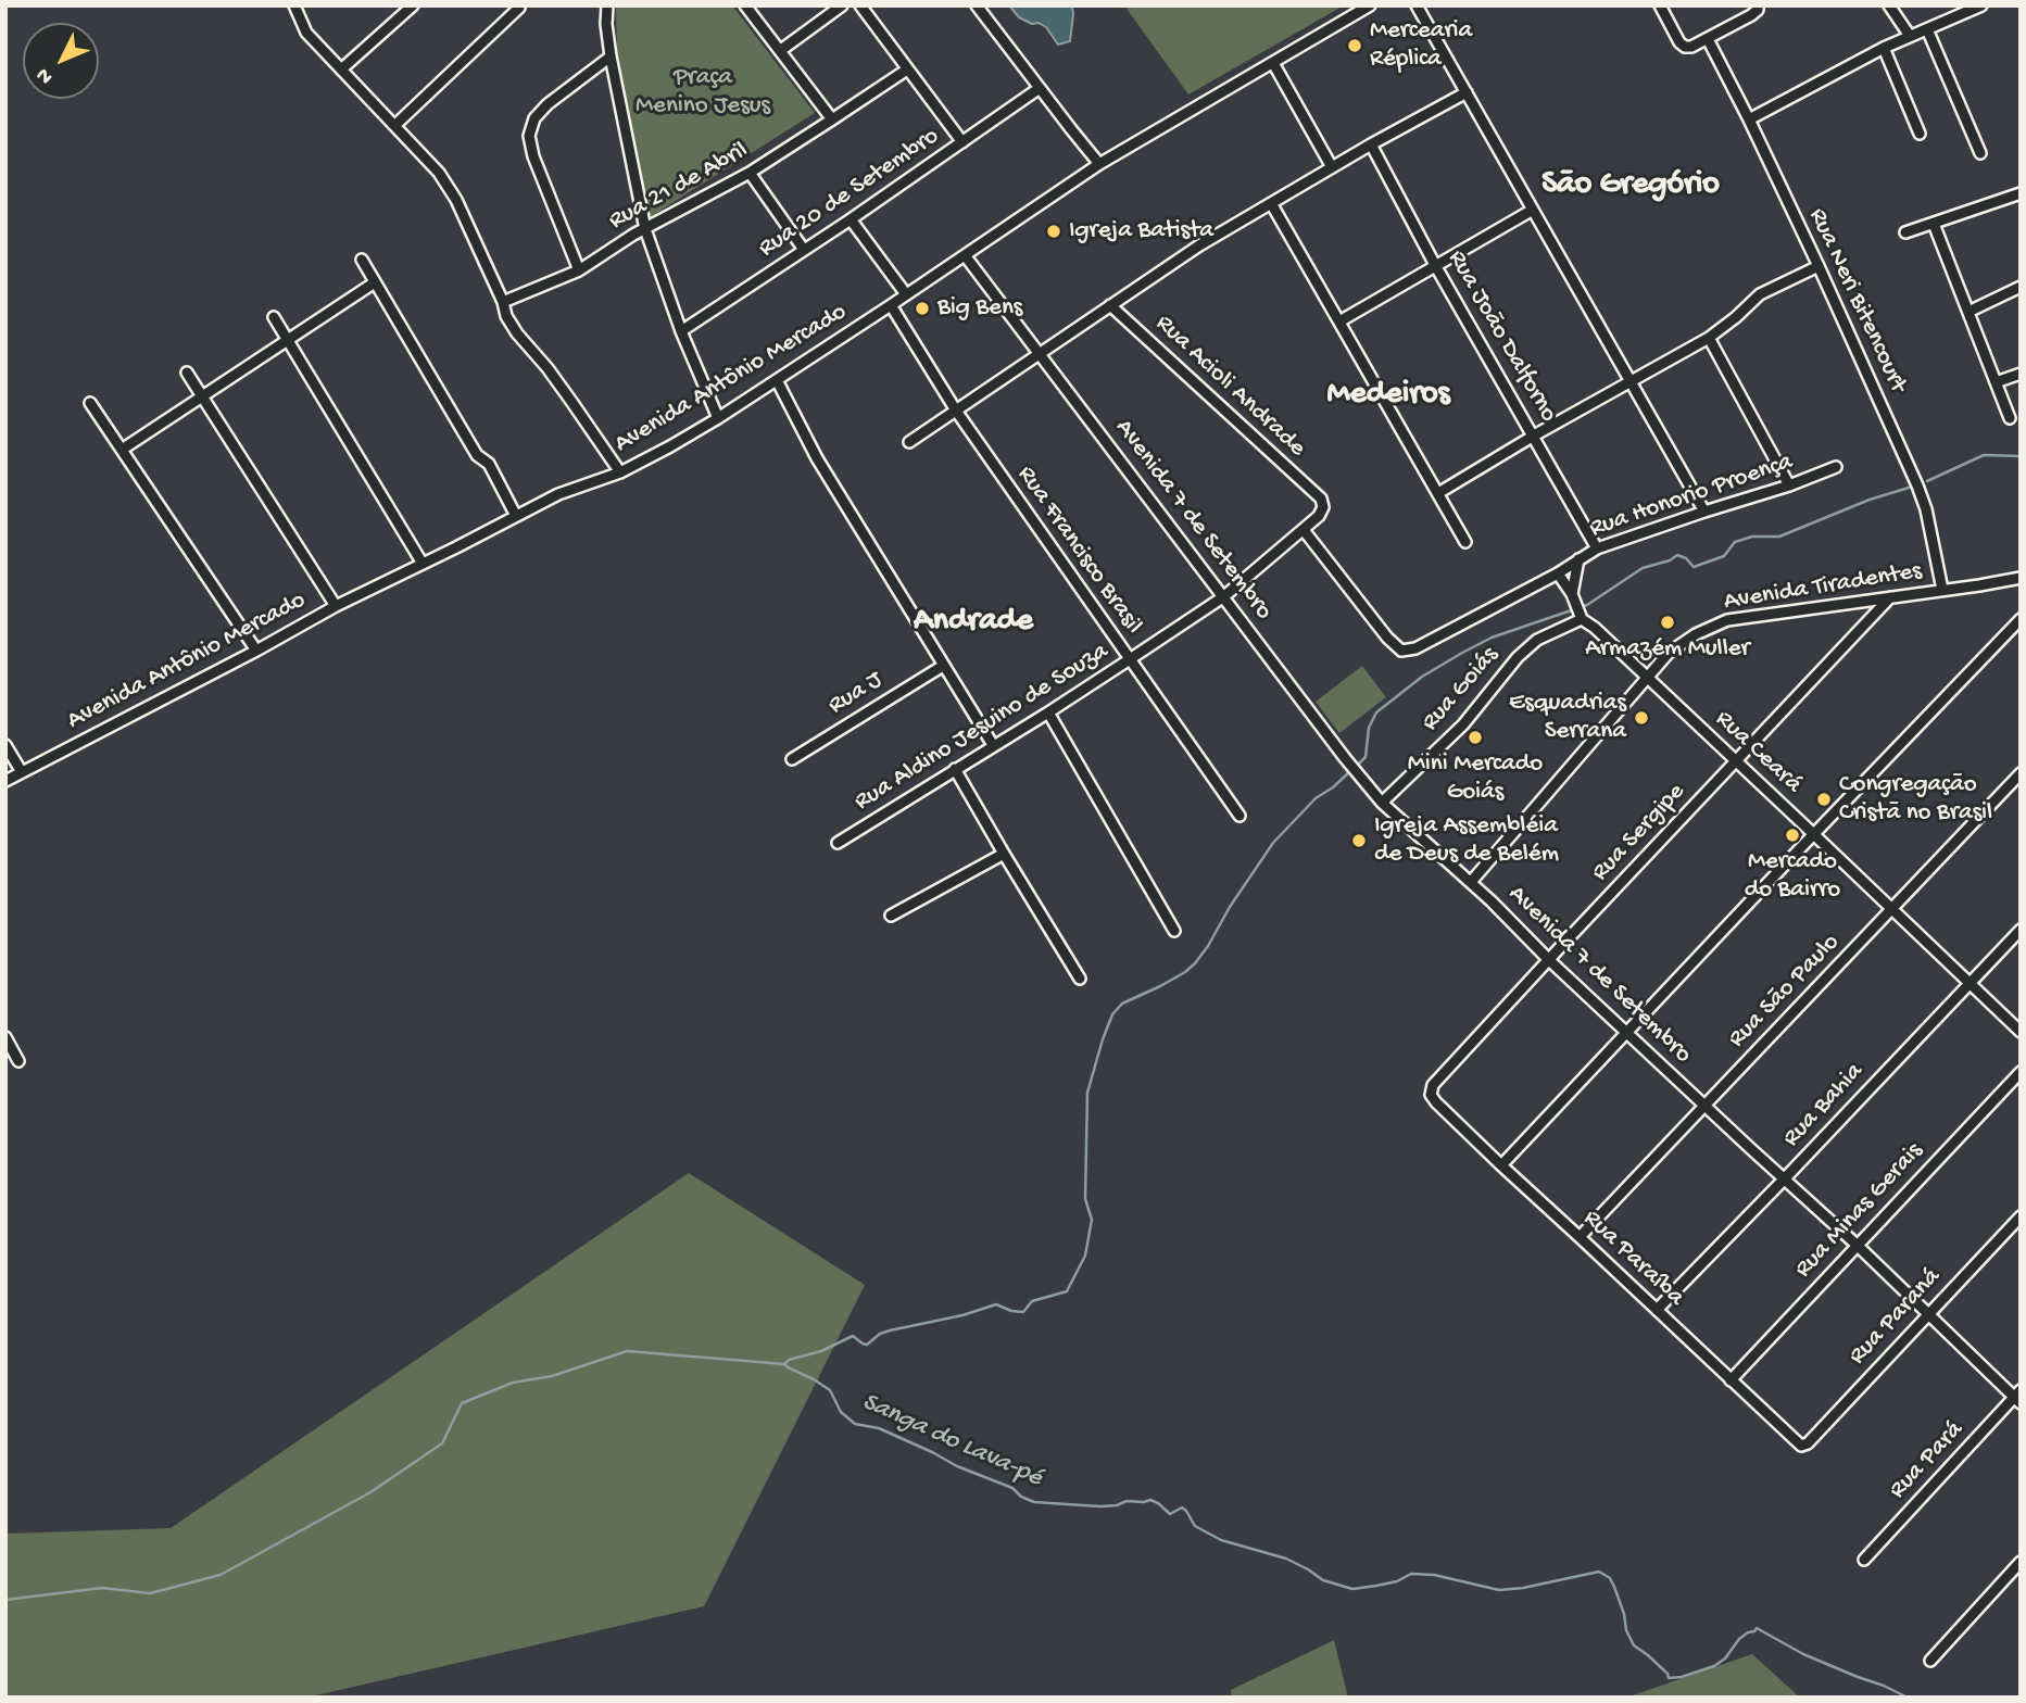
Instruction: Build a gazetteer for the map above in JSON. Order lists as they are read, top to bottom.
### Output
{
  "streets": {
    "street": [
      "Rua 21 de Abril",
      "Rua 20 de Setembro",
      "Rua Neri Bitencourt",
      "Rua João Dalforno",
      "Avenida Antônio Mercado",
      "Rua Acioli Andrade",
      "Rua Honorio Proença",
      "Avenida 7 de Setembro",
      "Rua Francisco Brasil",
      "Avenida Tiradentes",
      "Rua Goiás",
      "Rua J",
      "Rua Aldino Jesuino de Souza",
      "Rua Ceará",
      "Rua Sergipe",
      "Rua São Paulo",
      "Rua Bahia",
      "Rua Minas Gerais",
      "Rua Paraíba",
      "Rua Paraná",
      "Rua Pará"
    ]
  },
  "crossings": [
    ["Rua Neri Bitencourt", "Avenida Tiradentes"],
    ["Rua João Dalforno", "Rua Honorio Proença"],
    ["Avenida Antônio Mercado", "Avenida 7 de Setembro"],
    ["Avenida Antônio Mercado", "Rua Francisco Brasil"],
    ["Rua Acioli Andrade", "Rua Aldino Jesuino de Souza"],
    ["Rua Honorio Proença", "Rua Aldino Jesuino de Souza"],
    ["Rua Honorio Proença", "Rua Ceará"],
    ["Avenida 7 de Setembro", "Avenida Tiradentes"],
    ["Avenida 7 de Setembro", "Rua Goiás"],
    ["Avenida 7 de Setembro", "Rua Aldino Jesuino de Souza"],
    ["Avenida 7 de Setembro", "Rua Sergipe"],
    ["Avenida 7 de Setembro", "Rua São Paulo"],
    ["Avenida 7 de Setembro", "Rua Bahia"],
    ["Avenida 7 de Setembro", "Rua Minas Gerais"],
    ["Avenida 7 de Setembro", "Rua Paraná"],
    ["Avenida 7 de Setembro", "Rua Pará"],
    ["Rua Francisco Brasil", "Rua Aldino Jesuino de Souza"],
    ["Avenida Tiradentes", "Rua Ceará"],
    ["Avenida Tiradentes", "Rua Sergipe"],
    ["Rua Goiás", "Rua Ceará"],
    ["Rua Ceará", "Rua Sergipe"],
    ["Rua Ceará", "Rua São Paulo"],
    ["Rua Ceará", "Rua Bahia"],
    ["Rua Sergipe", "Rua Paraíba"],
    ["Rua São Paulo", "Rua Paraíba"],
    ["Rua Bahia", "Rua Paraíba"],
    ["Rua Minas Gerais", "Rua Paraíba"],
    ["Rua Paraíba", "Rua Paraná"]
  ],
  "districts": ["São Gregório", "Medeiros", "Andrade"],
  "water": ["Sanga do Lava-pé"],
  "parks": ["Praça Menino Jesus"],
  "places": [
    "Mercearia Réplica",
    "Igreja Batista",
    "Big Bens",
    "Armazém Muller",
    "Esquadrias Serrana",
    "Mini Mercado Goiás",
    "Congregação Cristã no Brasil",
    "Mercado do Bairro",
    "Igreja Assembléia de Deus de Belém"
  ],
  "north": "bottom left"
}
